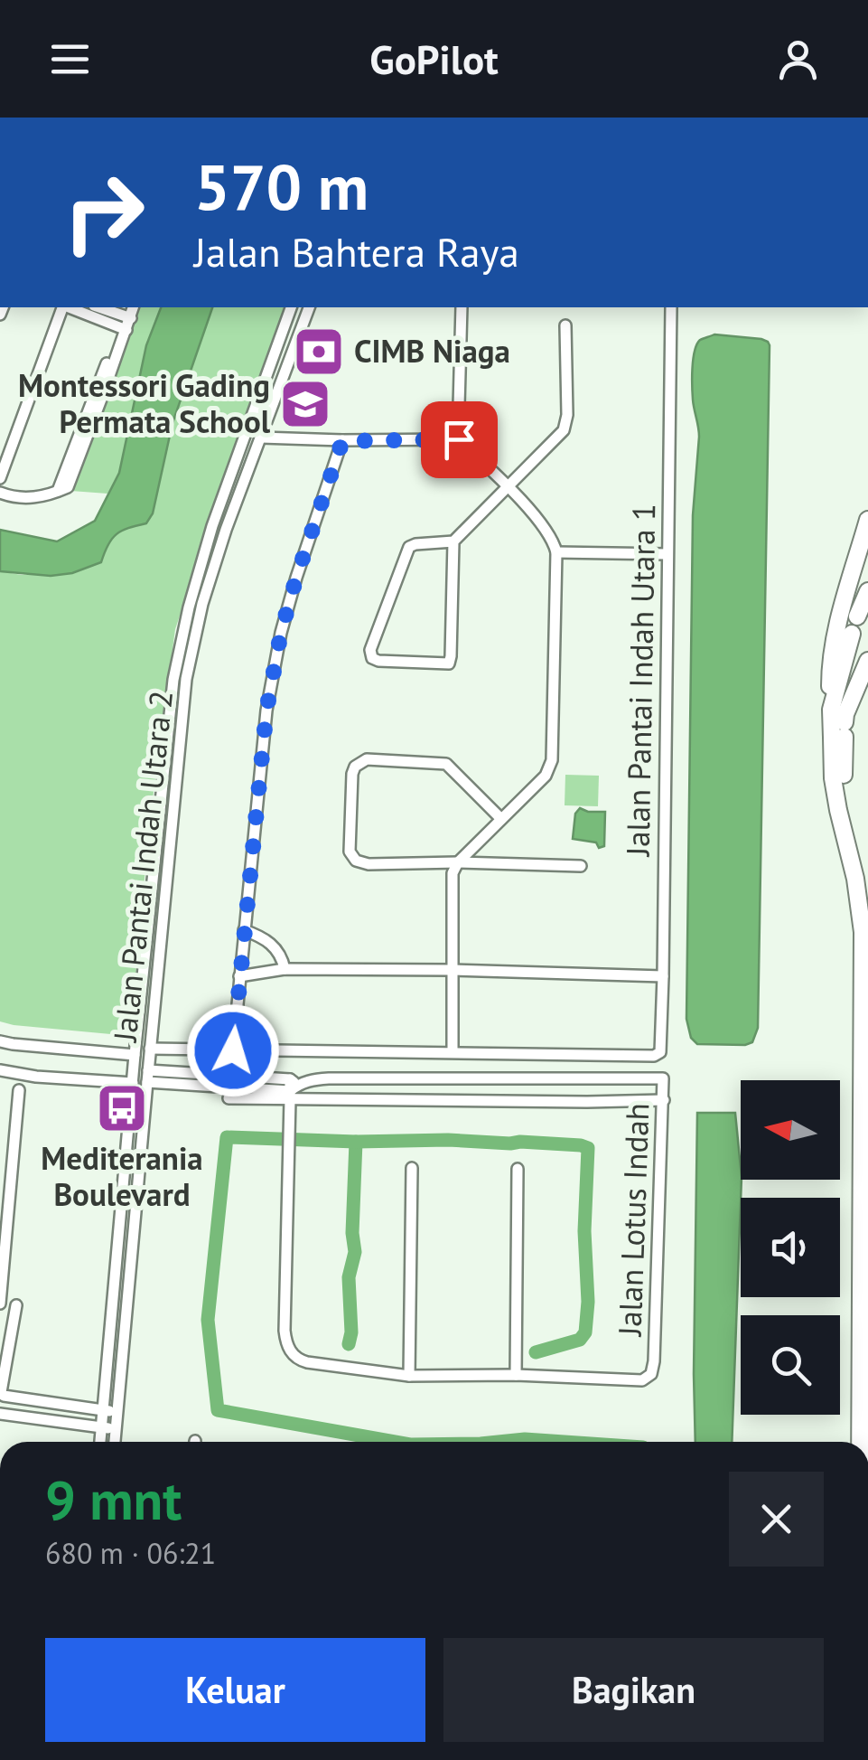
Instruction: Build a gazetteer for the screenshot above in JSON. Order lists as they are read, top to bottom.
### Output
{
  "streets": {
    "street": ["Jalan Pantai Indah Utara 1", "Jalan Pantai Indah Utara 2", "Jalan Lotus Indah"]
  },
  "crossings": [
    ["Jalan Pantai Indah Utara 2", "Jalan Lotus Indah"]
  ],
  "places": {
    "bank": ["CIMB Niaga"],
    "school or university": ["Montessori Gading Permata School"],
    "bus stop": ["Mediterania Boulevard"]
  },
  "north": "left",
  "page": {
    "header": "GoPilot",
    "turn": ["570 m", "Jalan Bahtera Raya"],
    "heading": ["9 mnt", "680 m · 06:21"],
    "buttons": ["Keluar", "Bagikan"]
  }
}
